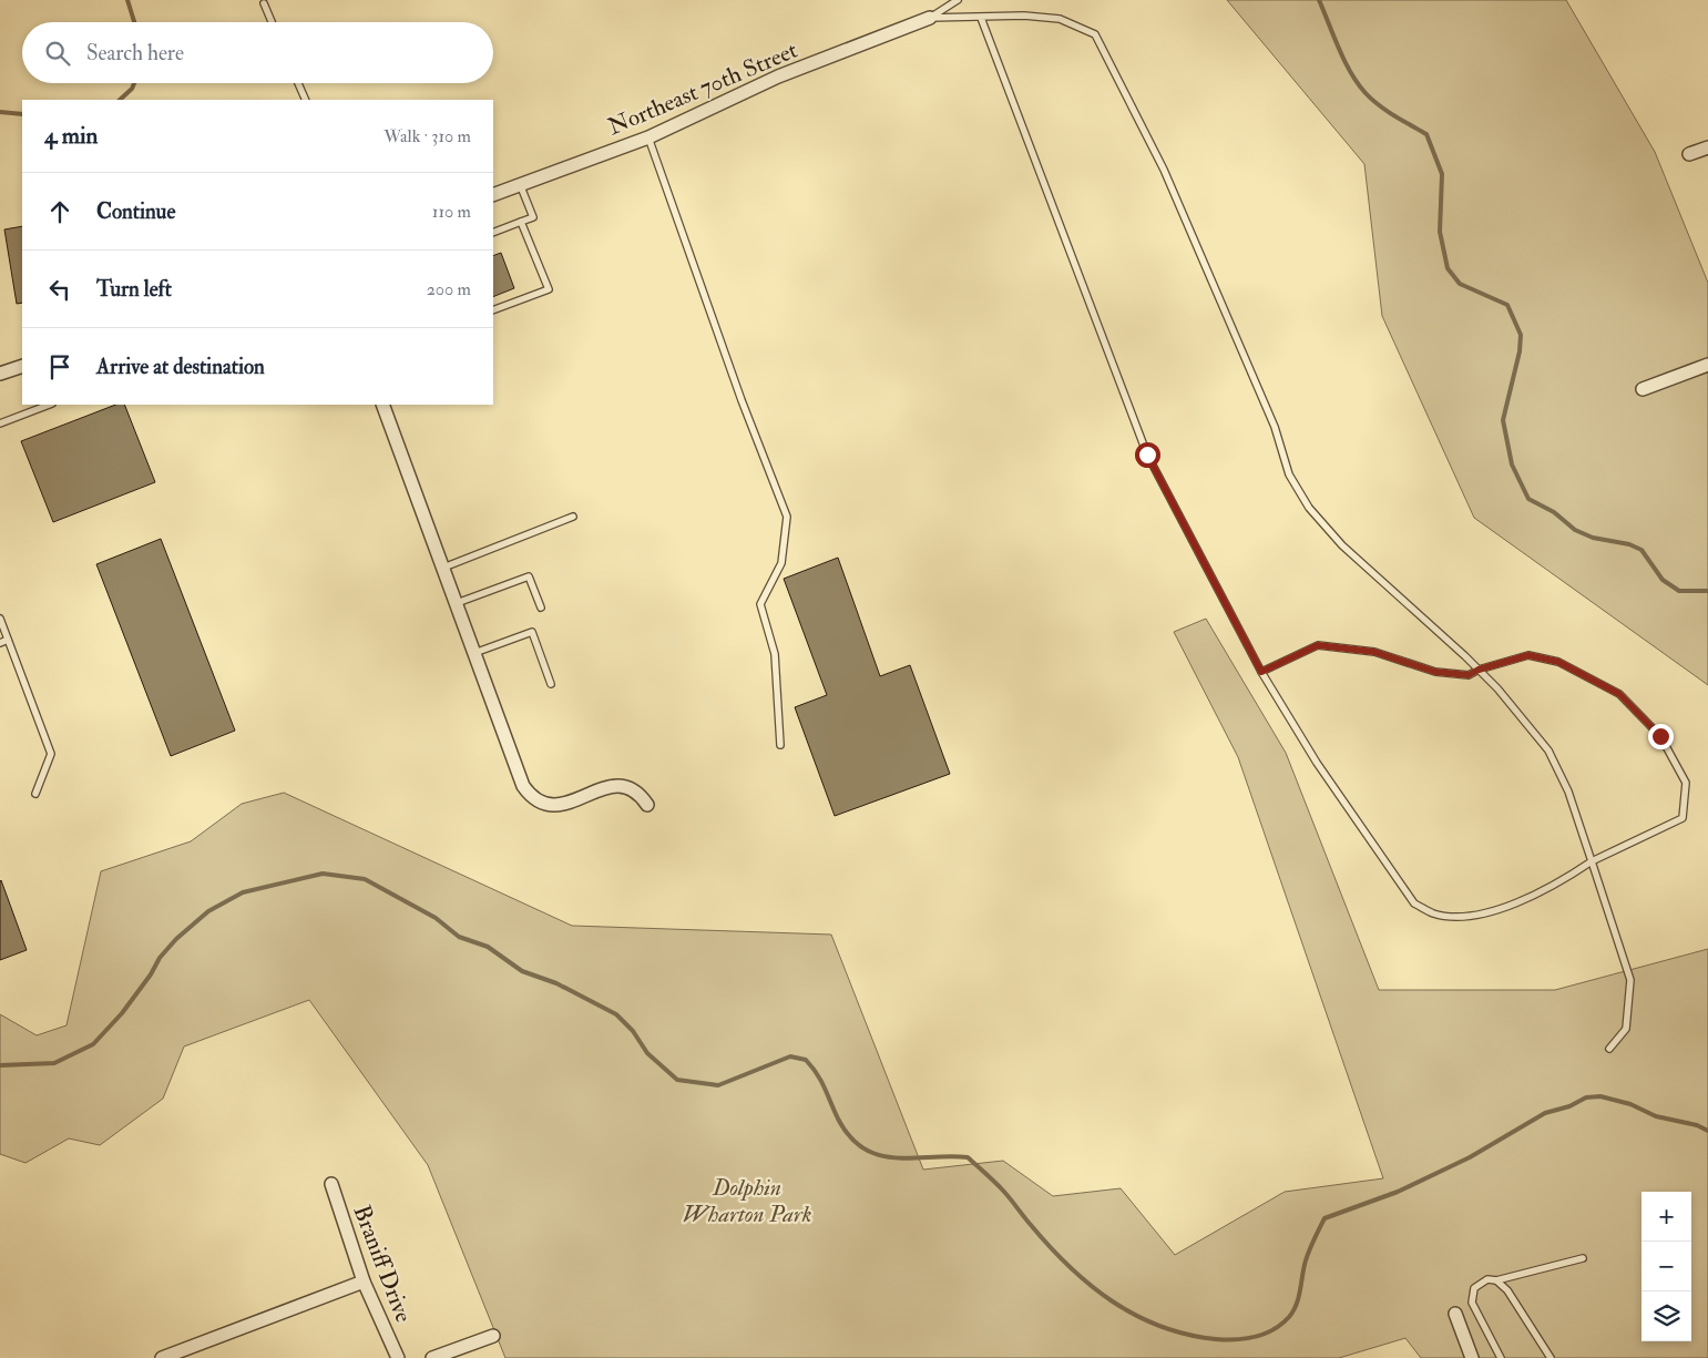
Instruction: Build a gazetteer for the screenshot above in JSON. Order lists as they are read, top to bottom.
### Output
{
  "streets": {
    "street": ["Northeast 70th Street", "Braniff Drive"]
  },
  "parks": ["Dolphin Wharton Park"],
  "page": {
    "search": "Search here",
    "heading": ["4 min", "Walk · 310 m"],
    "list": [
      ["Continue", "110 m"],
      ["Turn left", "200 m"],
      "Arrive at destination"
    ],
    "map_buttons": ["+", "−"]
  }
}
